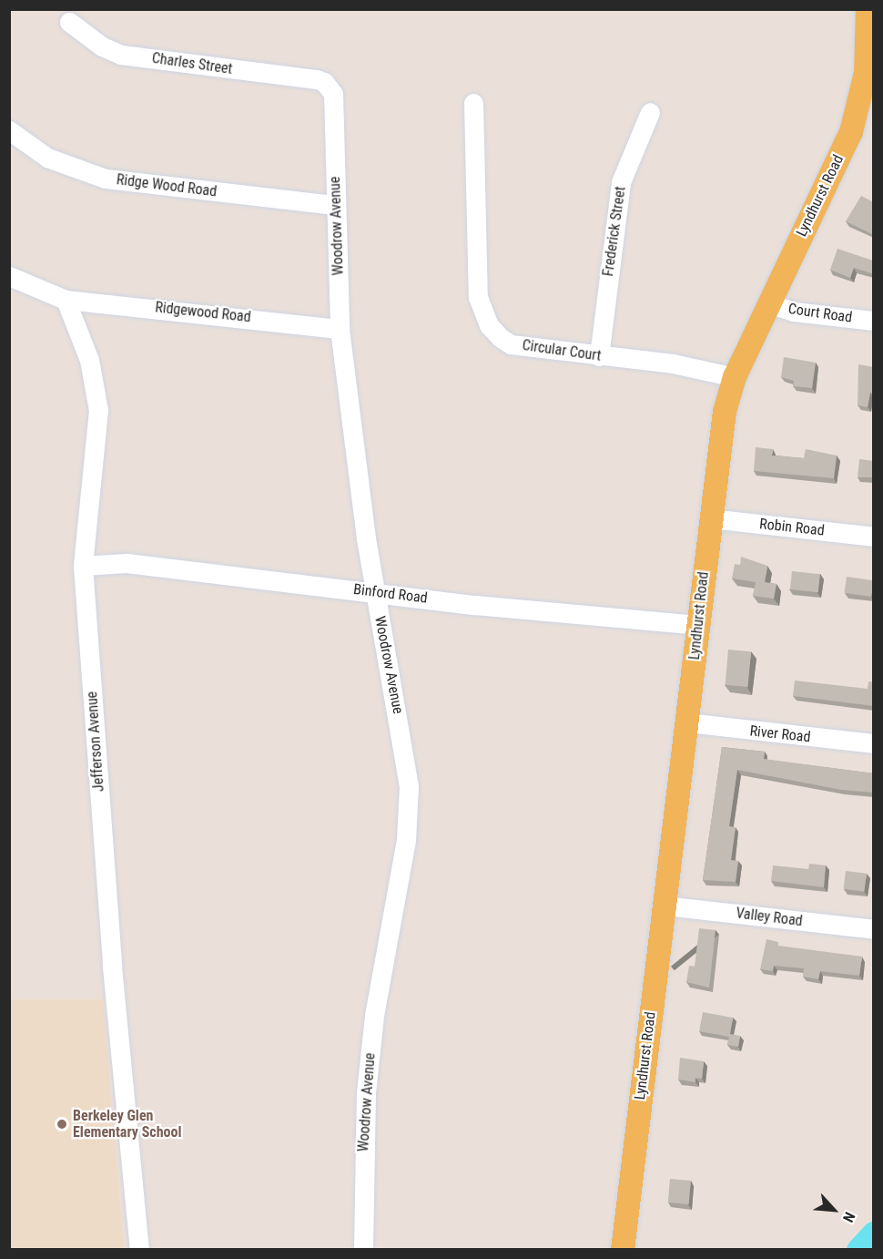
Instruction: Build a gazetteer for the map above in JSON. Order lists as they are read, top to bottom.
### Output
{
  "streets": {
    "main road": ["Lyndhurst Road"],
    "street": [
      "Charles Street",
      "Ridge Wood Road",
      "Woodrow Avenue",
      "Frederick Street",
      "Ridgewood Road",
      "Court Road",
      "Circular Court",
      "Robin Road",
      "Binford Road",
      "River Road",
      "Jefferson Avenue",
      "Valley Road"
    ]
  },
  "crossings": [
    ["Charles Street", "Woodrow Avenue"],
    ["Ridge Wood Road", "Woodrow Avenue"],
    ["Lyndhurst Road", "Court Road"],
    ["Lyndhurst Road", "Circular Court"],
    ["Lyndhurst Road", "Robin Road"],
    ["Lyndhurst Road", "Binford Road"],
    ["Lyndhurst Road", "River Road"],
    ["Lyndhurst Road", "Valley Road"],
    ["Woodrow Avenue", "Ridgewood Road"],
    ["Woodrow Avenue", "Binford Road"],
    ["Frederick Street", "Circular Court"],
    ["Ridgewood Road", "Jefferson Avenue"],
    ["Binford Road", "Jefferson Avenue"]
  ],
  "places": ["Berkeley Glen Elementary School"],
  "north": "bottom right"
}
